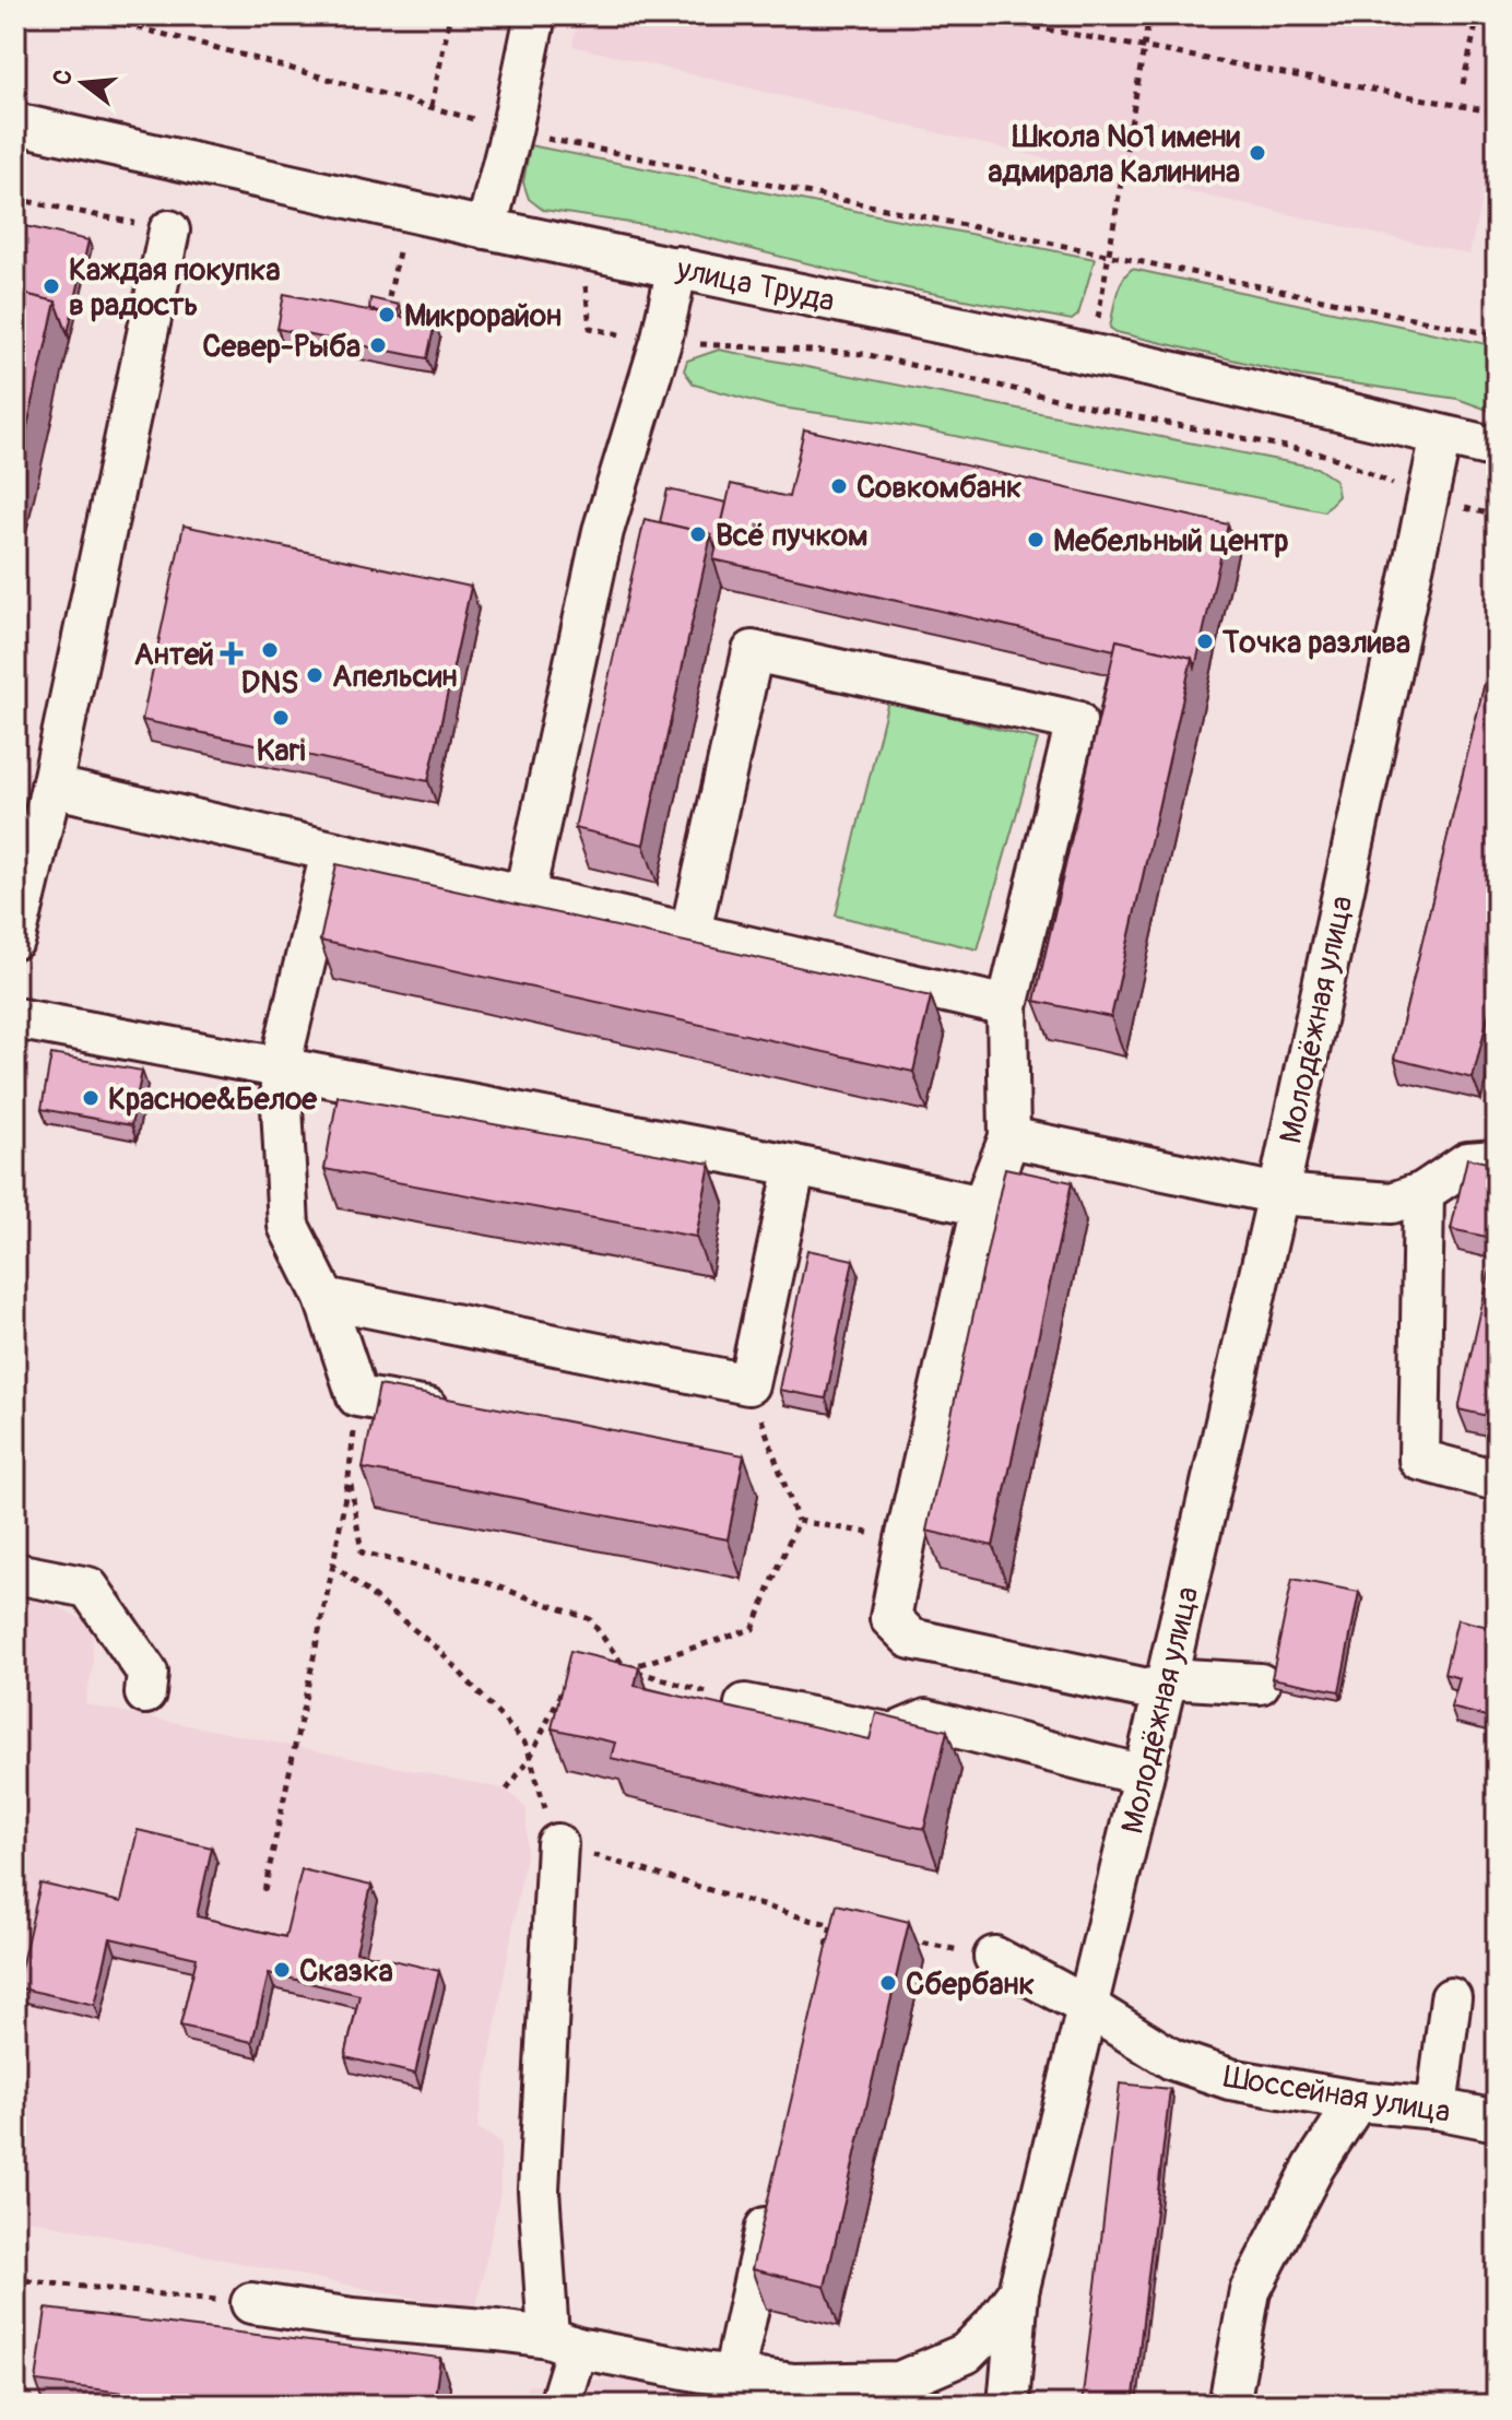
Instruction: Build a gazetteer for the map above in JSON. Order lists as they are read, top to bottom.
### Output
{
  "streets": {
    "street": ["улица Труда", "Молодёжная улица", "Шоссейная улица"]
  },
  "crossings": [
    ["улица Труда", "Молодёжная улица"],
    ["Молодёжная улица", "Шоссейная улица"]
  ],
  "places": {
    "other": [
      "Школа №1 имени адмирала Калинина",
      "Каждая покупка в радость",
      "Микрорайон",
      "Север-Рыба",
      "Совкомбанк",
      "Всё пучком",
      "Мебельный центр",
      "Точка разлива",
      "DNS",
      "Апельсин",
      "Kari",
      "Красное&Белое",
      "Сказка",
      "Сбербанк"
    ],
    "health": ["Антей"]
  },
  "north": "left"
}
